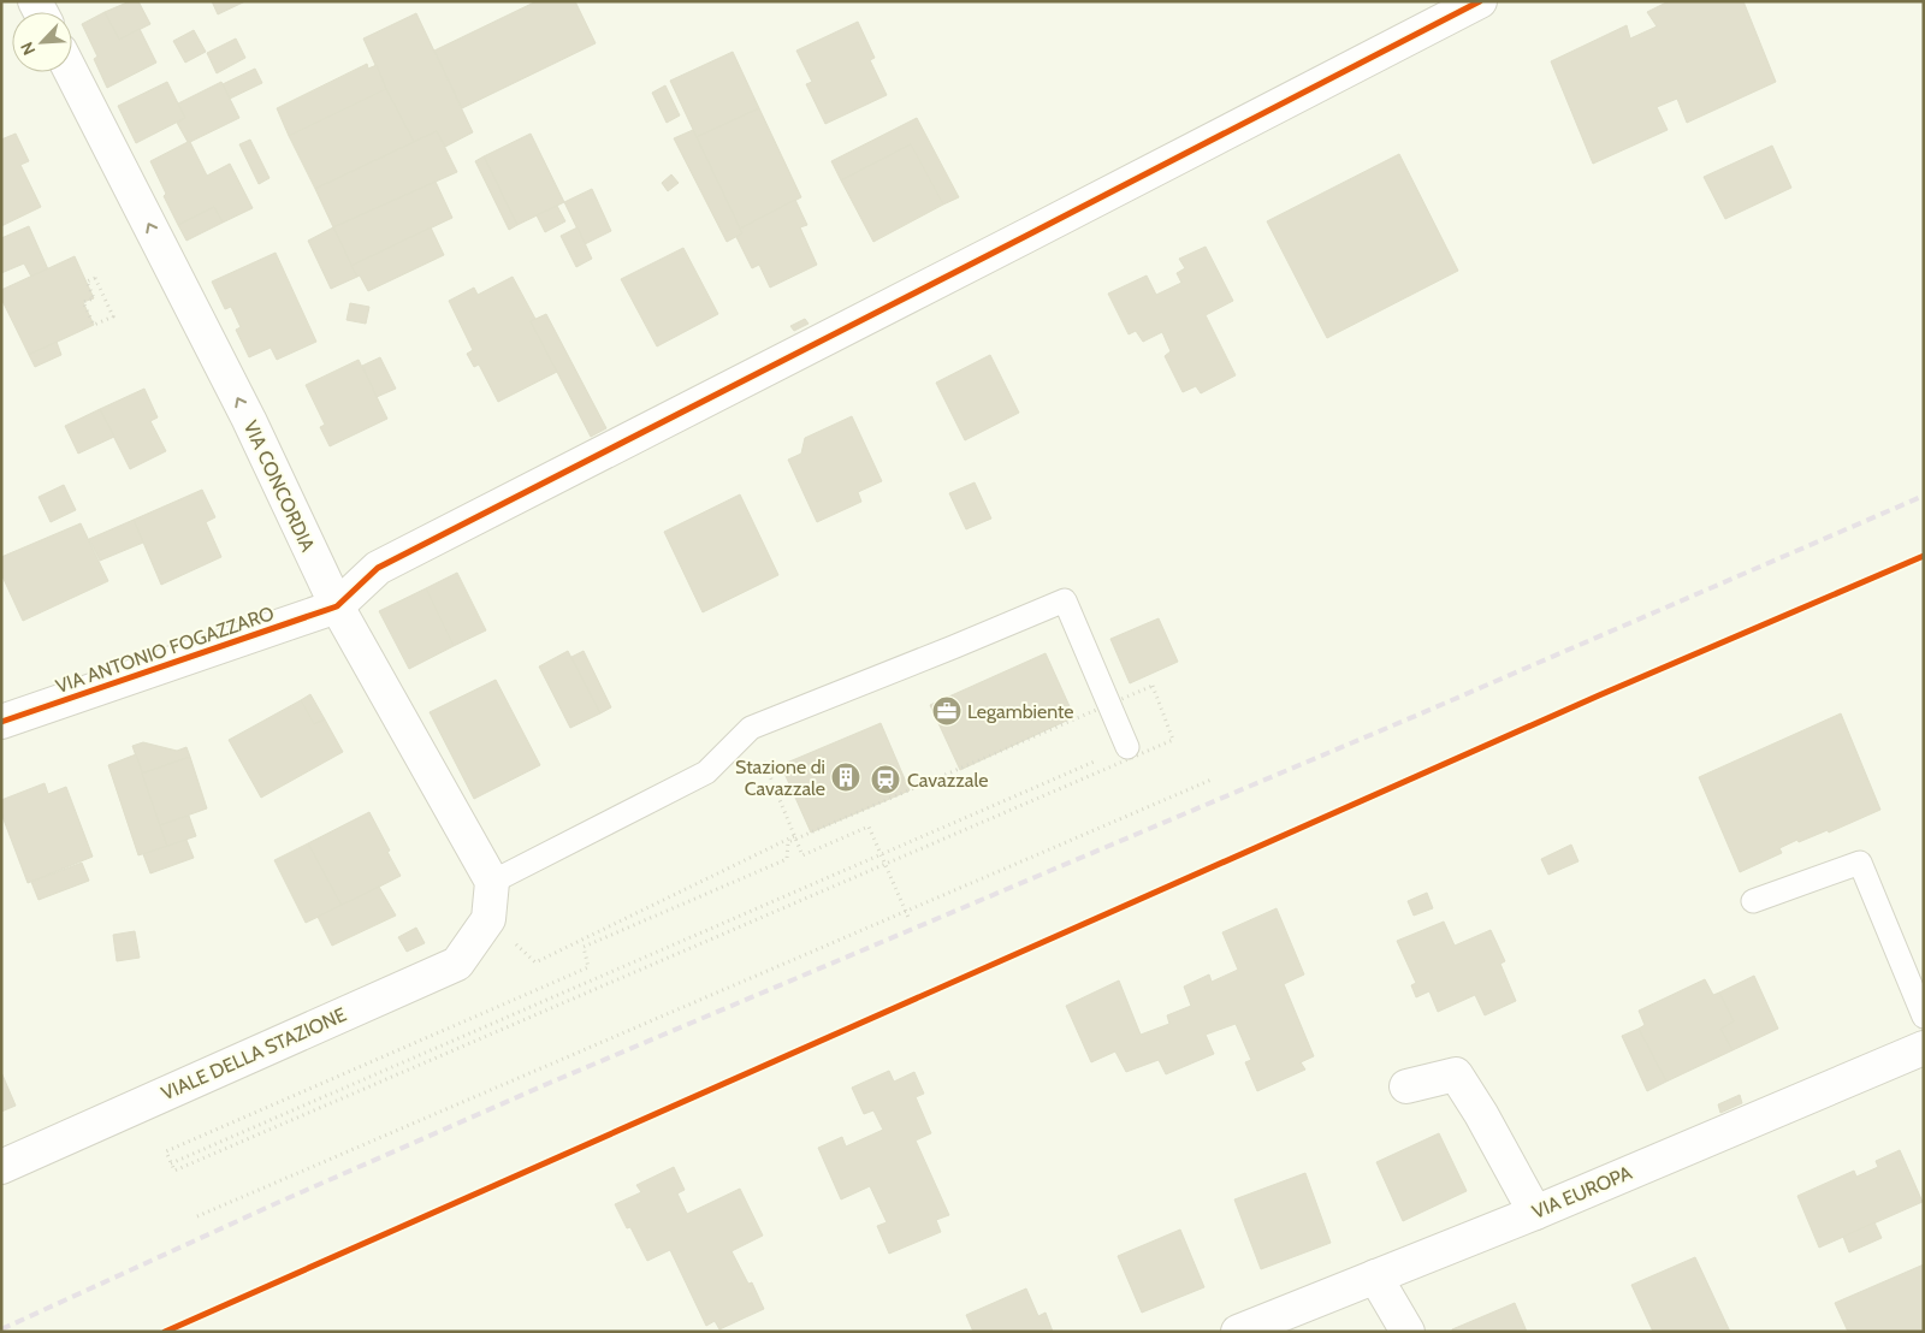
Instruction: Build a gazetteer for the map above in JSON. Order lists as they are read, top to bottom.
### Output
{
  "streets": {
    "street": [
      "VIA CONCORDIA",
      "VIA ANTONIO FOGAZZARO",
      "VIALE DELLA STAZIONE",
      "VIA EUROPA"
    ]
  },
  "crossings": [
    ["VIA CONCORDIA", "VIA ANTONIO FOGAZZARO"]
  ],
  "one_way": ["VIA CONCORDIA"],
  "places": {
    "office": ["Legambiente"],
    "building": ["Stazione di Cavazzale"],
    "station": ["Cavazzale"]
  },
  "north": "bottom left"
}
